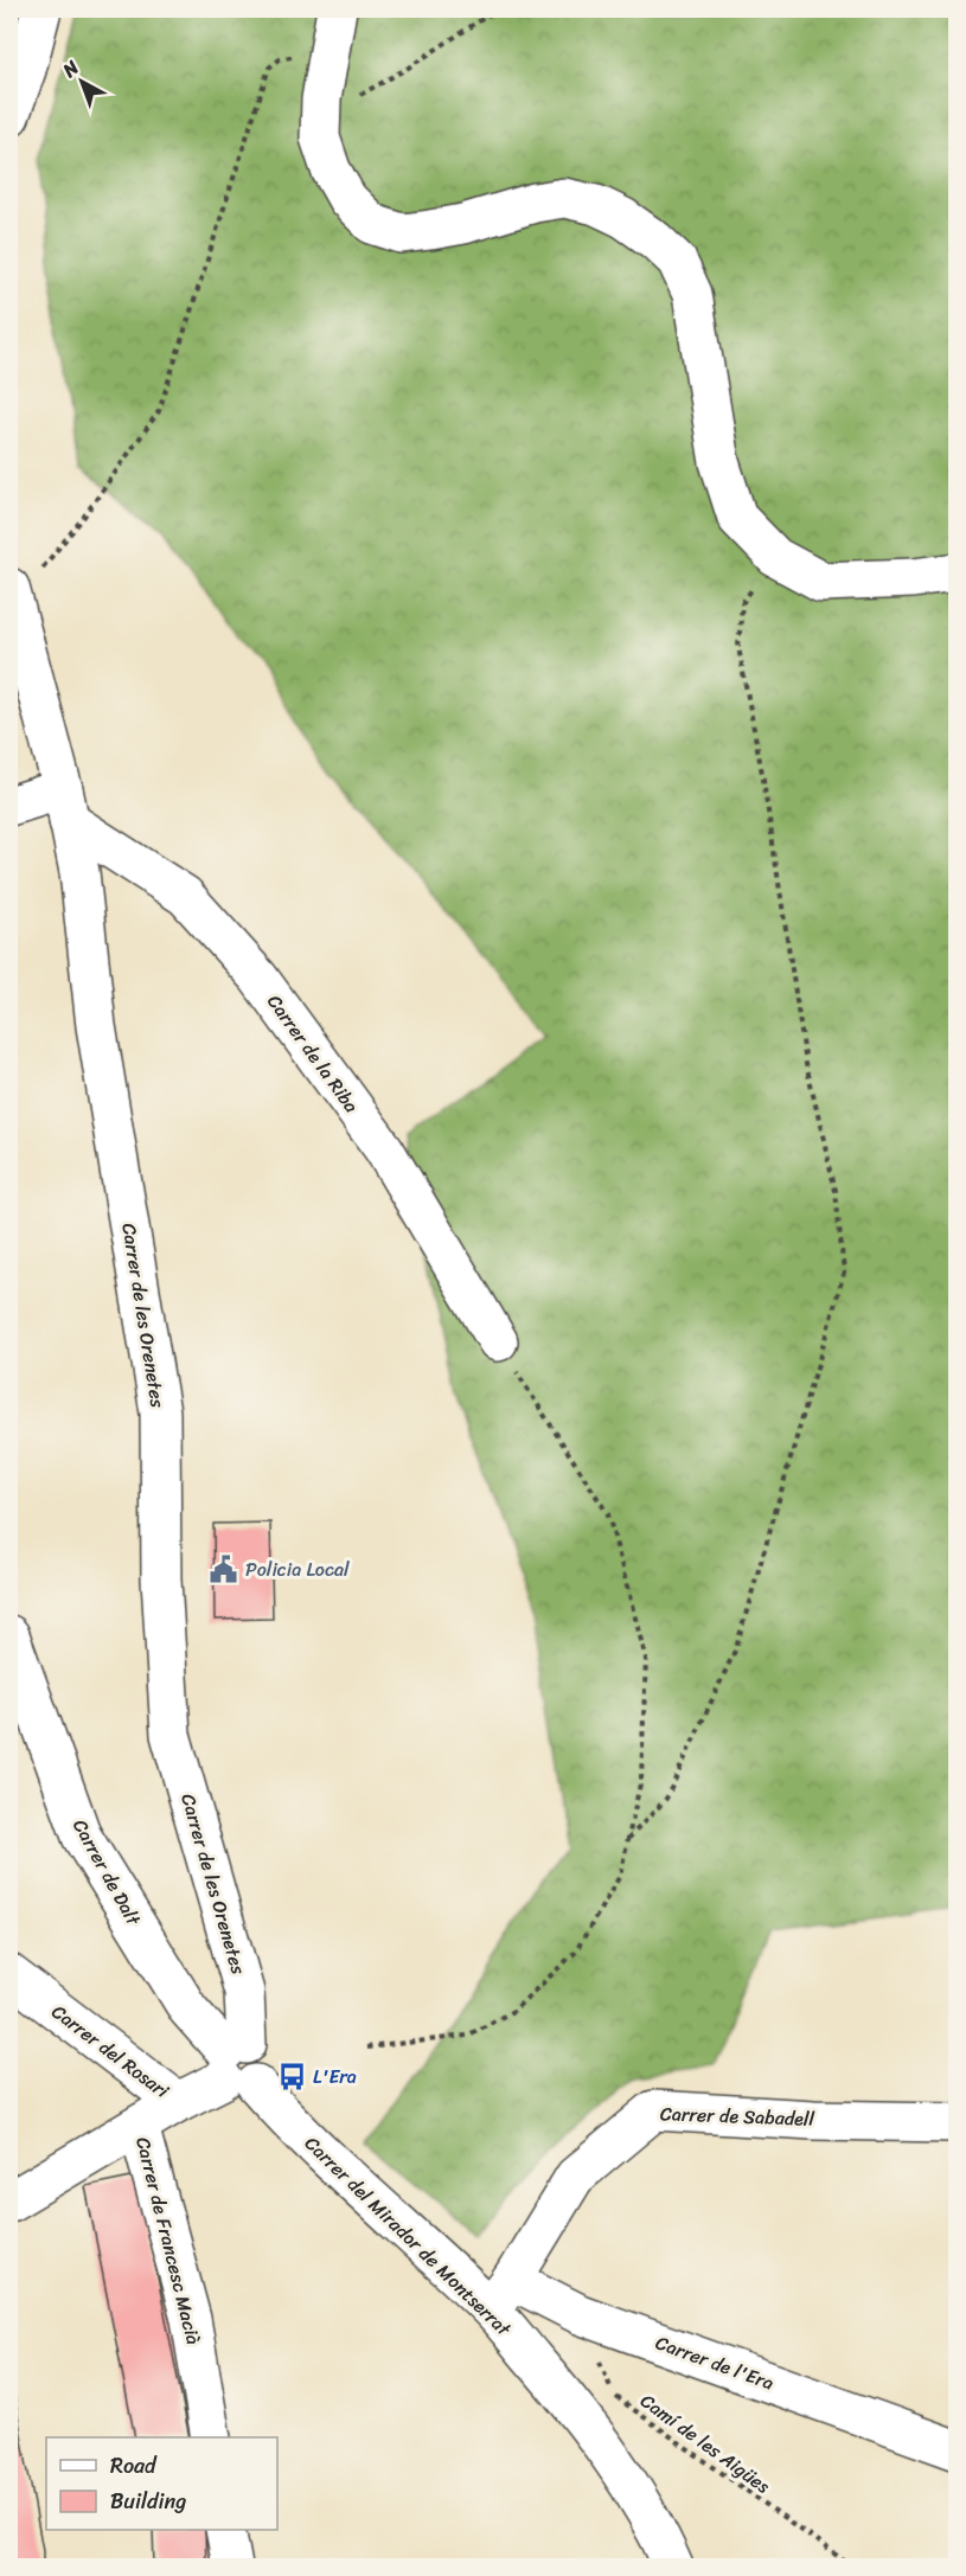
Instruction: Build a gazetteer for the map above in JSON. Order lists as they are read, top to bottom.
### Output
{
  "streets": {
    "street": [
      "Carrer de la Riba",
      "Carrer de les Orenetes",
      "Carrer de Dalt",
      "Carrer del Rosari",
      "Carrer de Sabadell",
      "Carrer del Mirador de Montserrat",
      "Carrer de Francesc Macià",
      "Carrer de l'Era"
    ],
    "path": ["Camí de les Aigües"]
  },
  "crossings": [
    ["Carrer de la Riba", "Carrer de les Orenetes"],
    ["Carrer de les Orenetes", "Carrer de Dalt"],
    ["Carrer de les Orenetes", "Carrer del Mirador de Montserrat"],
    ["Carrer de Dalt", "Carrer del Mirador de Montserrat"],
    ["Carrer de Sabadell", "Carrer del Mirador de Montserrat"],
    ["Carrer de Sabadell", "Carrer de l'Era"],
    ["Carrer del Mirador de Montserrat", "Carrer de l'Era"],
    ["Carrer de l'Era", "Camí de les Aigües"]
  ],
  "places": {
    "public building": ["Policia Local"],
    "bus stop": ["L'Era"]
  },
  "legend": ["Road", "Building"],
  "north": "top left"
}
